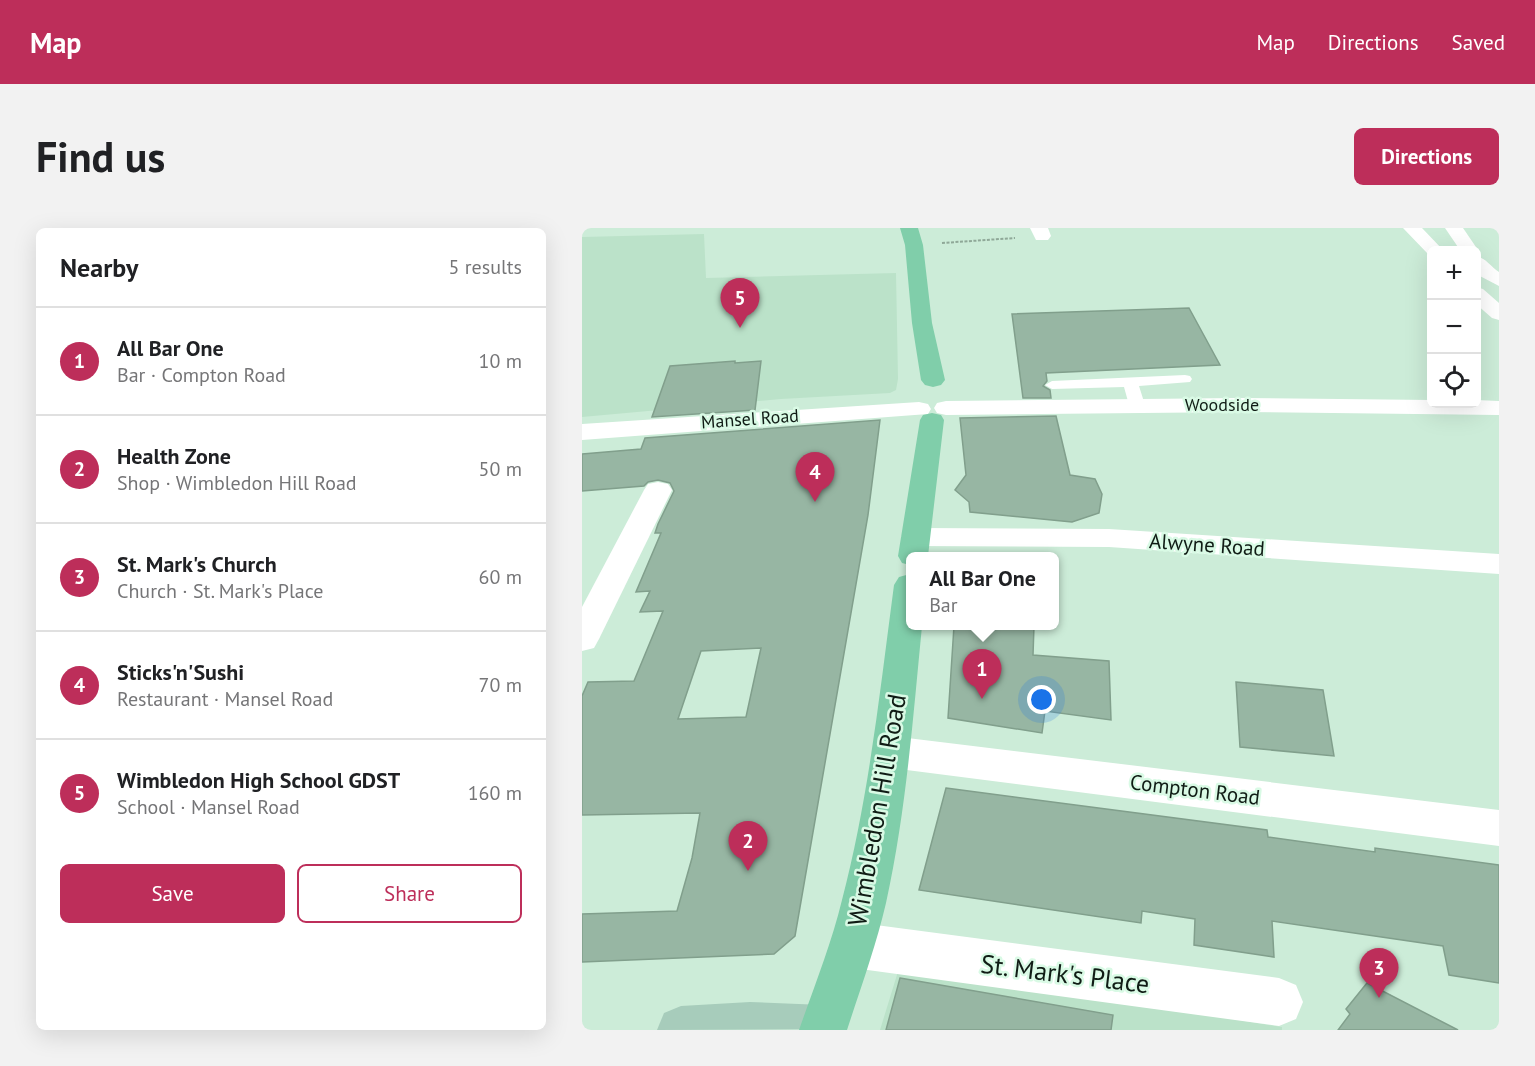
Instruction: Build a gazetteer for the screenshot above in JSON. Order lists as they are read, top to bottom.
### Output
{
  "streets": {
    "main road": ["Wimbledon Hill Road"],
    "street": [
      "Woodside",
      "Mansel Road",
      "Alwyne Road",
      "Compton Road",
      "St. Mark's Place"
    ]
  },
  "crossings": [
    ["Woodside", "Mansel Road"],
    ["Compton Road", "Wimbledon Hill Road"],
    ["Wimbledon Hill Road", "St. Mark's Place"]
  ],
  "page": {
    "header": "Map",
    "nav": ["Map", "Directions", "Saved"],
    "buttons": [
      "Directions",
      ["Save", "Share"]
    ],
    "title": "Find us",
    "heading": ["Nearby", "5 results"],
    "map_buttons": ["+", "−"],
    "pins": [
      "5",
      "4",
      "1",
      "2",
      "3"
    ],
    "list": [
      {
        "mark": "1",
        "name": "All Bar One",
        "note": "Bar · Compton Road",
        "value": "10 m"
      },
      {
        "mark": "2",
        "name": "Health Zone",
        "note": "Shop · Wimbledon Hill Road",
        "value": "50 m"
      },
      {
        "mark": "3",
        "name": "St. Mark's Church",
        "note": "Church · St. Mark's Place",
        "value": "60 m"
      },
      {
        "mark": "4",
        "name": "Sticks'n'Sushi",
        "note": "Restaurant · Mansel Road",
        "value": "70 m"
      },
      {
        "mark": "5",
        "name": "Wimbledon High School GDST",
        "note": "School · Mansel Road",
        "value": "160 m"
      }
    ],
    "popup": ["All Bar One", "Bar"]
  }
}
